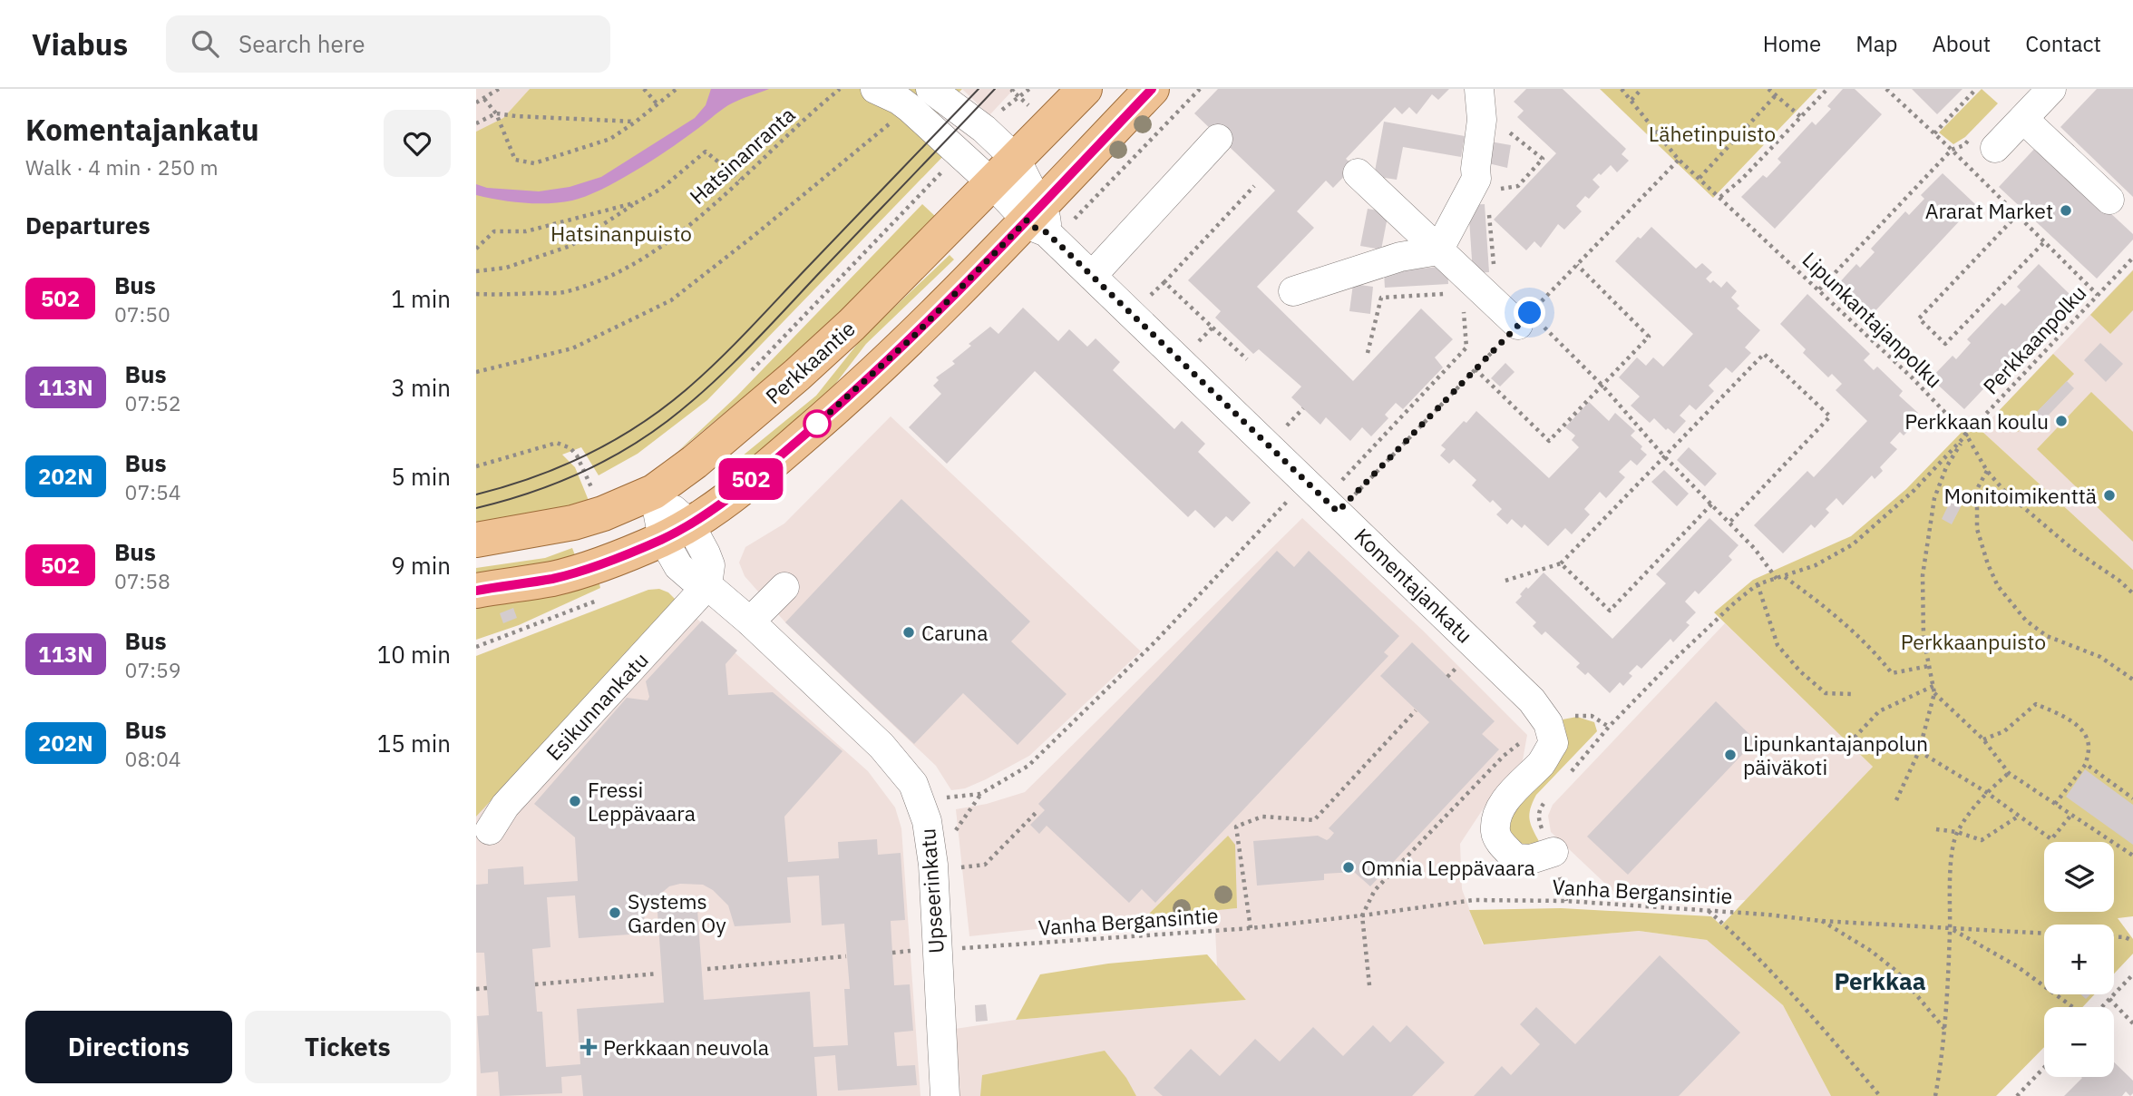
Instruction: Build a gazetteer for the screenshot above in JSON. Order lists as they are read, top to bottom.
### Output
{
  "streets": {
    "main road": ["Perkkaantie"],
    "street": ["Komentajankatu", "Esikunnankatu", "Upseerinkatu"],
    "path": [
      "Hatsinanranta",
      "Lipunkantajanpolku",
      "Perkkaanpolku",
      "Vanha Bergansintie"
    ]
  },
  "crossings": [
    ["Lipunkantajanpolku", "Perkkaanpolku"],
    ["Perkkaantie", "Komentajankatu"],
    ["Perkkaantie", "Upseerinkatu"],
    ["Esikunnankatu", "Upseerinkatu"],
    ["Upseerinkatu", "Vanha Bergansintie"]
  ],
  "districts": ["Perkkaa"],
  "parks": ["Lähetinpuisto", "Hatsinanpuisto", "Perkkaanpuisto"],
  "places": {
    "other": [
      "Ararat Market",
      "Perkkaan koulu",
      "Monitoimikenttä",
      "Caruna",
      "Lipunkantajanpolun päiväkoti",
      "Fressi Leppävaara",
      "Omnia Leppävaara",
      "Systems Garden Oy"
    ],
    "health": ["Perkkaan neuvola"]
  },
  "lines": ["bus line 502"],
  "page": {
    "header": "Viabus",
    "search": "Search here",
    "nav": [
      "Home",
      "Map",
      "About",
      "Contact"
    ],
    "heading": [
      ["Komentajankatu", "Walk · 4 min · 250 m"],
      "Departures"
    ],
    "on_map": "502",
    "list": [
      {
        "mark": "502",
        "name": "Bus",
        "note": "07:50",
        "value": "1 min"
      },
      {
        "mark": "113N",
        "name": "Bus",
        "note": "07:52",
        "value": "3 min"
      },
      {
        "mark": "202N",
        "name": "Bus",
        "note": "07:54",
        "value": "5 min"
      },
      {
        "mark": "502",
        "name": "Bus",
        "note": "07:58",
        "value": "9 min"
      },
      {
        "mark": "113N",
        "name": "Bus",
        "note": "07:59",
        "value": "10 min"
      },
      {
        "mark": "202N",
        "name": "Bus",
        "note": "08:04",
        "value": "15 min"
      }
    ],
    "map_buttons": ["+", "−"],
    "buttons": ["Directions", "Tickets"]
  }
}
